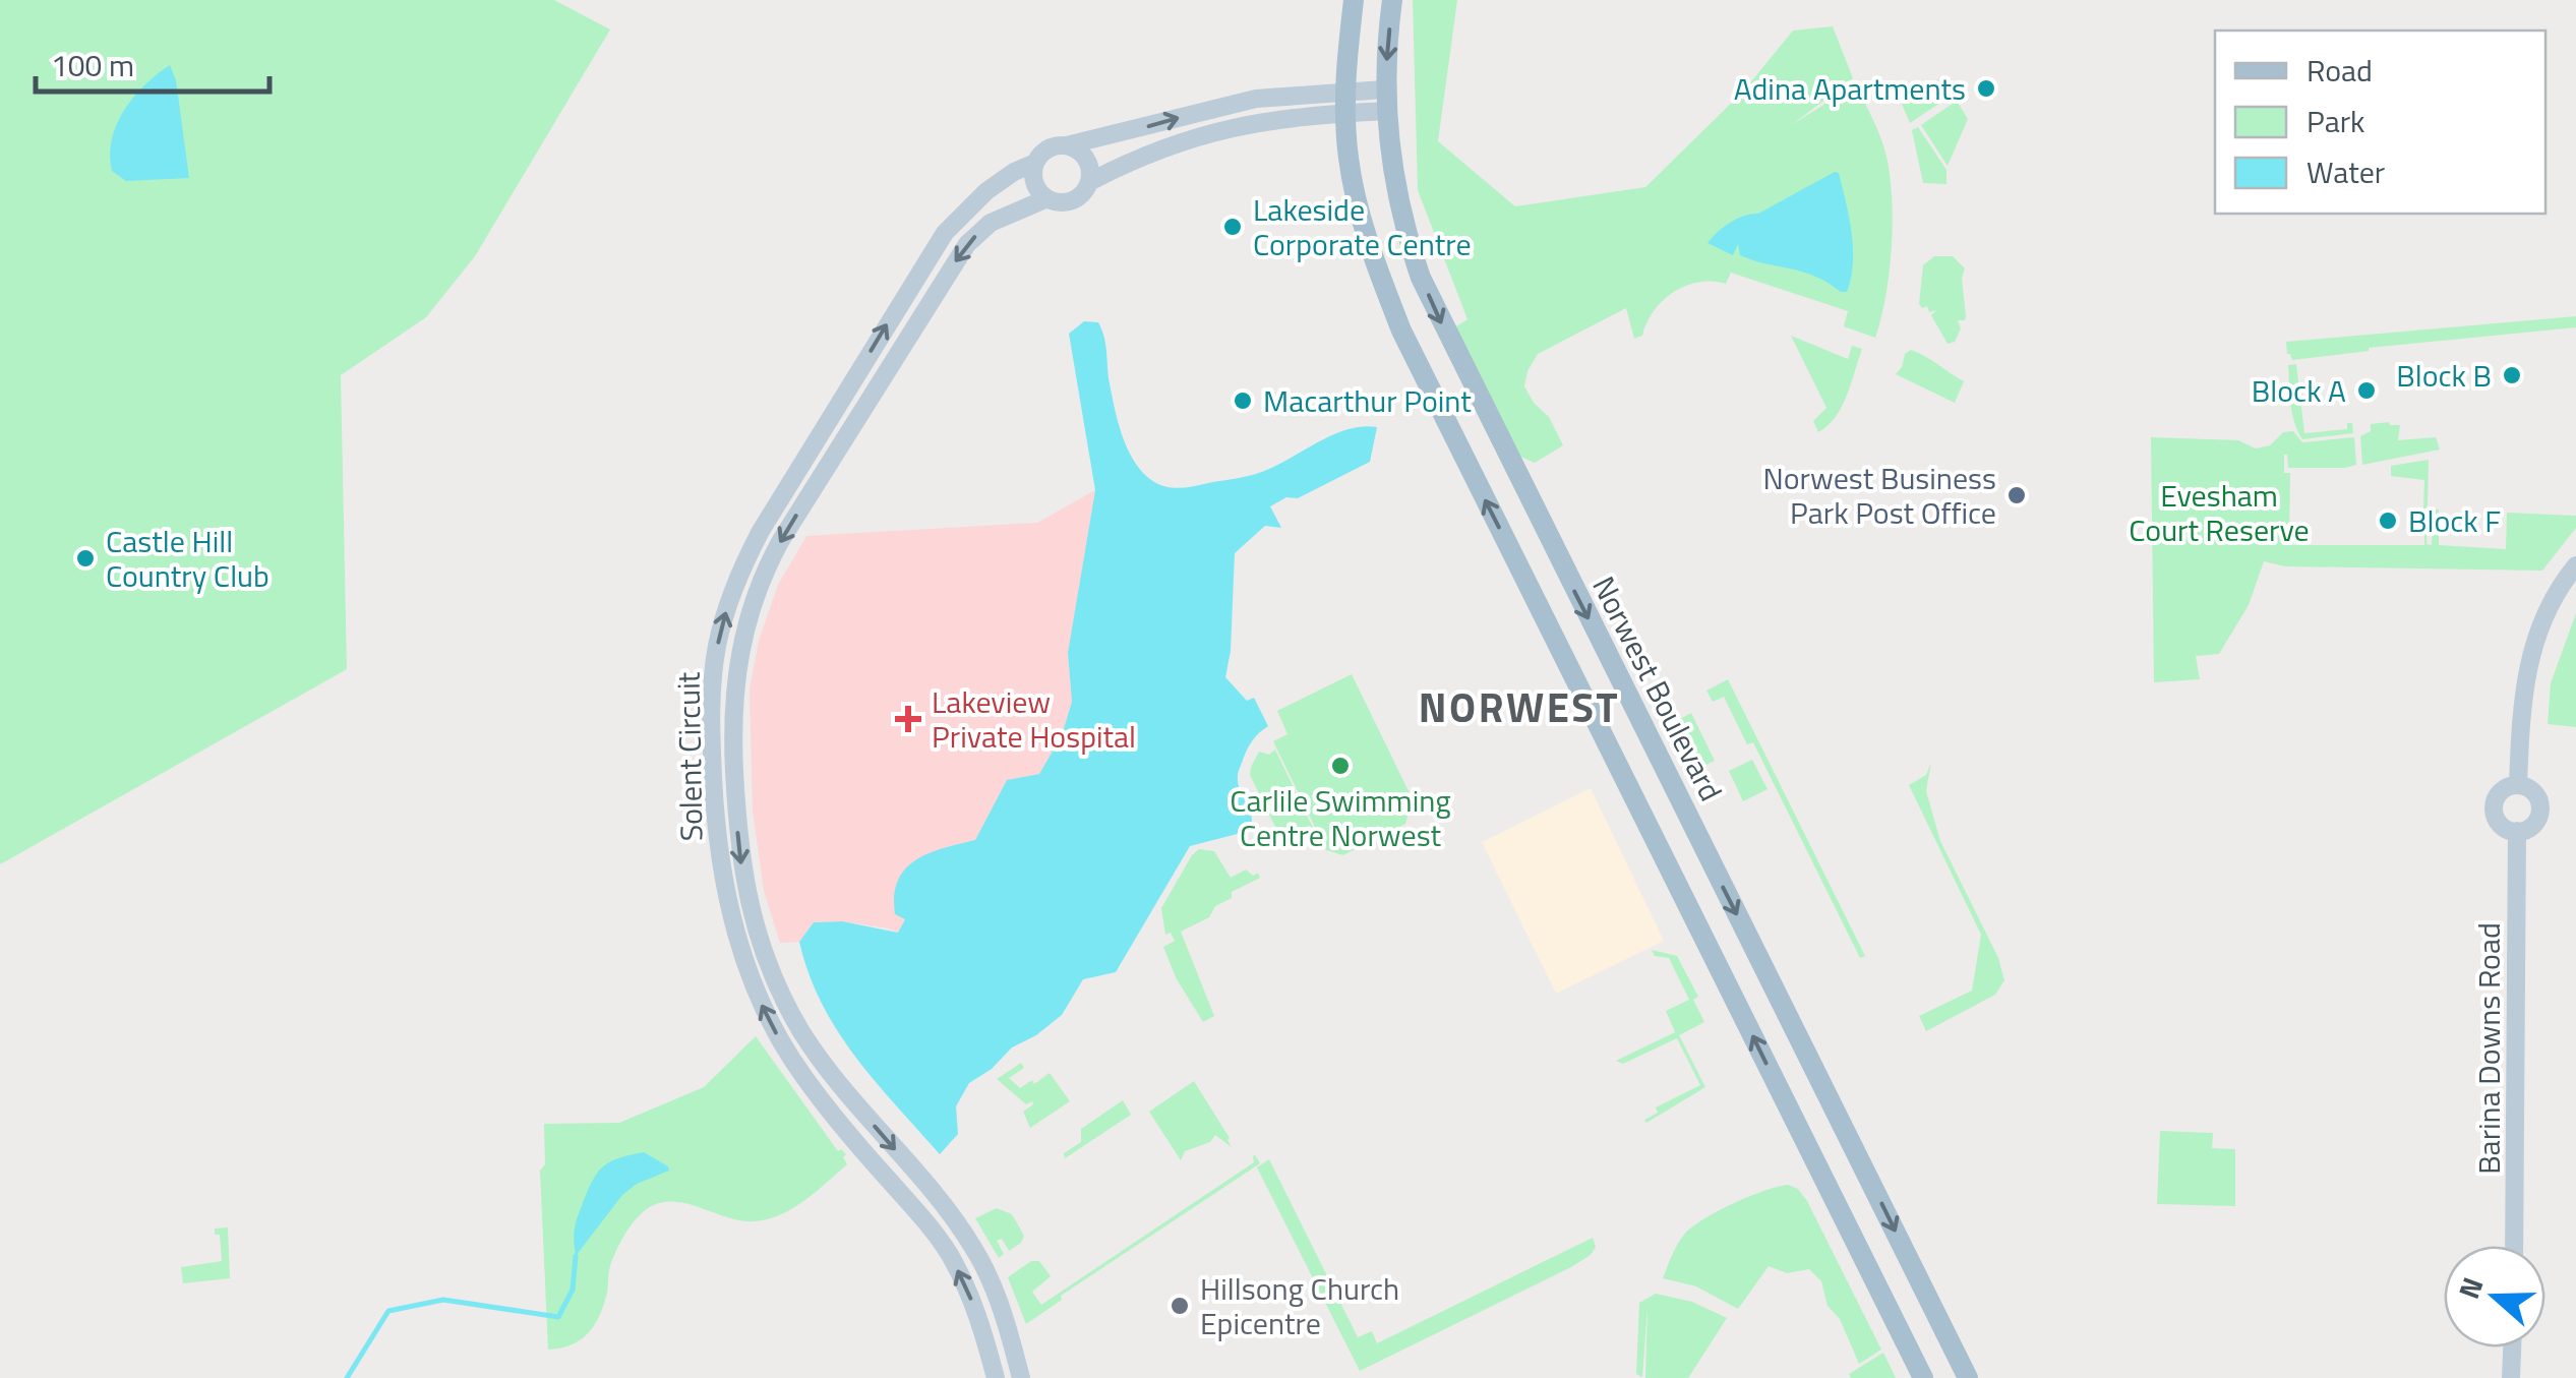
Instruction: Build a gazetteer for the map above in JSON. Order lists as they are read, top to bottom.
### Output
{
  "streets": {
    "main road": ["Norwest Boulevard"],
    "street": ["Solent Circuit", "Barina Downs Road"]
  },
  "districts": ["NORWEST"],
  "parks": ["Evesham Court Reserve"],
  "places": {
    "other": [
      "Adina Apartments",
      "Lakeside Corporate Centre",
      "Block B",
      "Block A",
      "Macarthur Point",
      "Norwest Business Park Post Office",
      "Block F",
      "Castle Hill Country Club",
      "Carlile Swimming Centre Norwest",
      "Hillsong Church Epicentre"
    ],
    "health": ["Lakeview Private Hospital"]
  },
  "legend": ["Road", "Park", "Water"],
  "scale_bar": "100 m",
  "north": "left"
}
